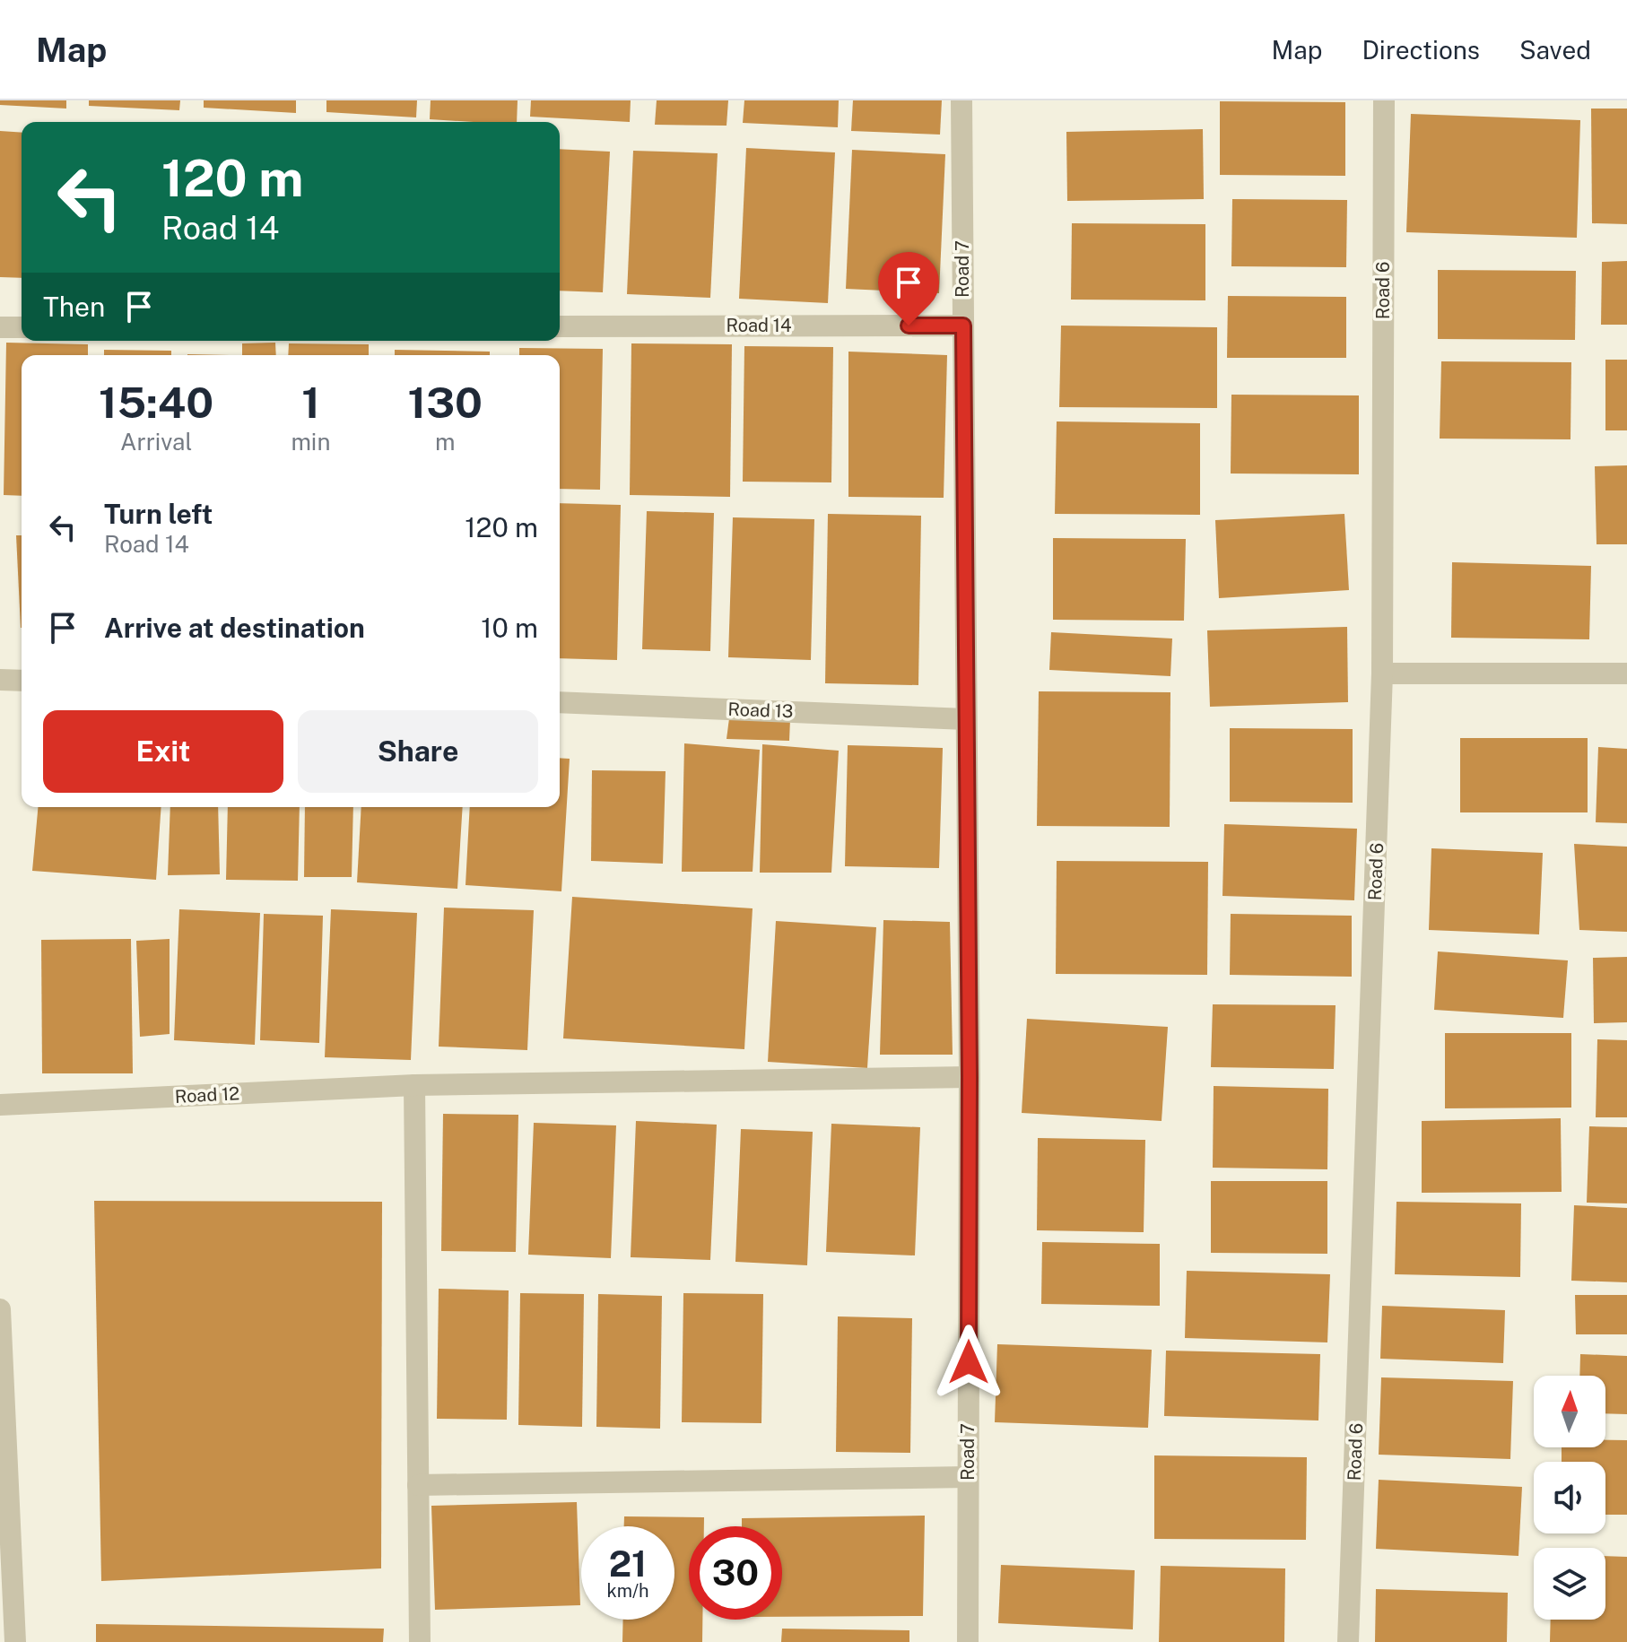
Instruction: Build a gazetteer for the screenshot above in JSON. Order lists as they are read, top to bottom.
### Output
{
  "streets": {
    "street": [
      "Road 7",
      "Road 6",
      "Road 14",
      "Road 13",
      "Road 12"
    ]
  },
  "crossings": [
    ["Road 7", "Road 14"],
    ["Road 7", "Road 13"],
    ["Road 7", "Road 12"]
  ],
  "north": "top",
  "page": {
    "header": "Map",
    "nav": ["Map", "Directions", "Saved"],
    "turn": ["120 m", "Road 14"],
    "then": "Then",
    "eta": [
      "15:40",
      "Arrival",
      "1",
      "min",
      "130",
      "m"
    ],
    "list": [
      {
        "name": "Turn left",
        "note": "Road 14",
        "value": "120 m"
      },
      {
        "name": "Arrive at destination",
        "value": "10 m"
      }
    ],
    "buttons": ["Exit", "Share"],
    "speed": "21 km/h",
    "limit": "30"
  }
}
